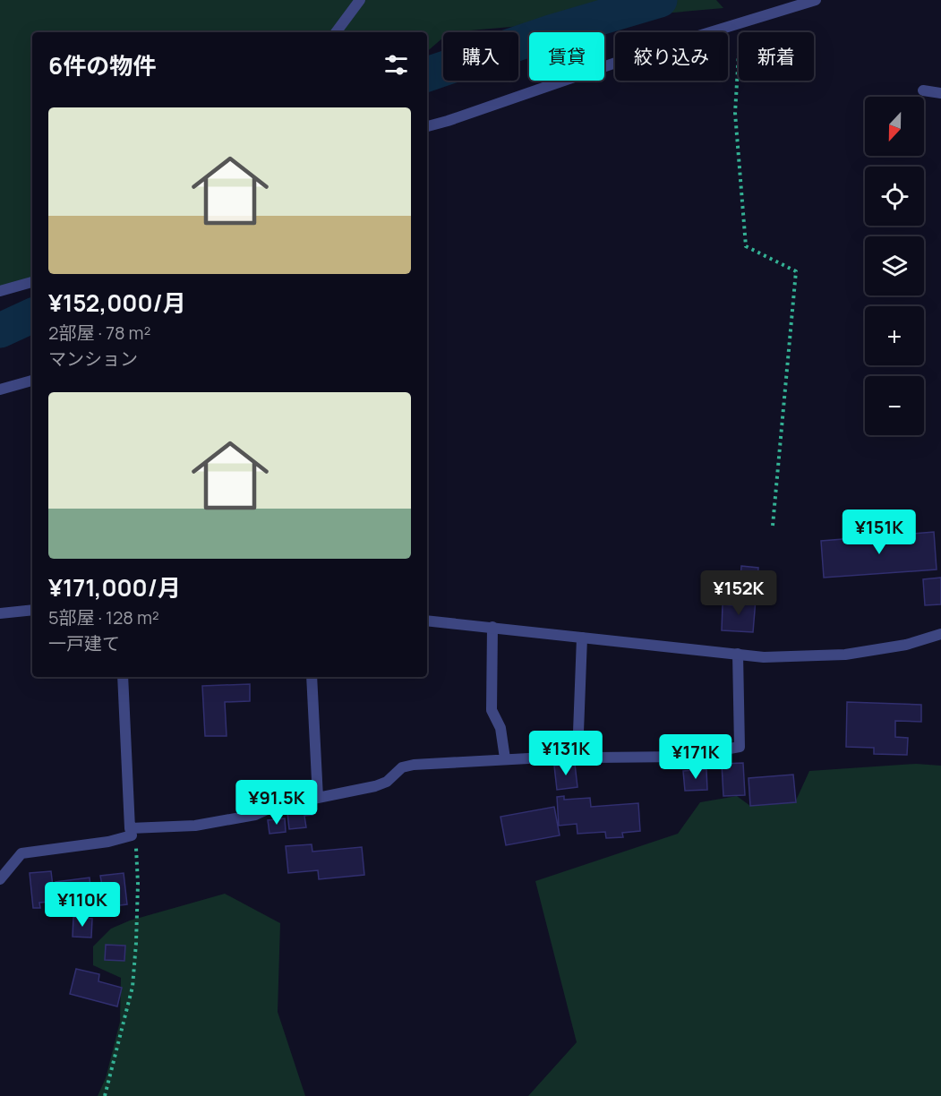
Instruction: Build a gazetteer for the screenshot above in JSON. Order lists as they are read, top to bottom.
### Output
{
  "north": "bottom",
  "page": {
    "chip": [
      "購入",
      "賃貸",
      "絞り込み",
      "新着"
    ],
    "heading": "6件の物件",
    "map_buttons": ["+", "−"],
    "list": [
      {
        "name": "¥152,000/月",
        "note": "2部屋 · 78 m² · マンション"
      },
      {
        "name": "¥171,000/月",
        "note": "5部屋 · 128 m² · 一戸建て"
      }
    ],
    "price": [
      "¥151K",
      "¥152K",
      "¥131K",
      "¥171K",
      "¥91.5K",
      "¥110K"
    ]
  }
}
